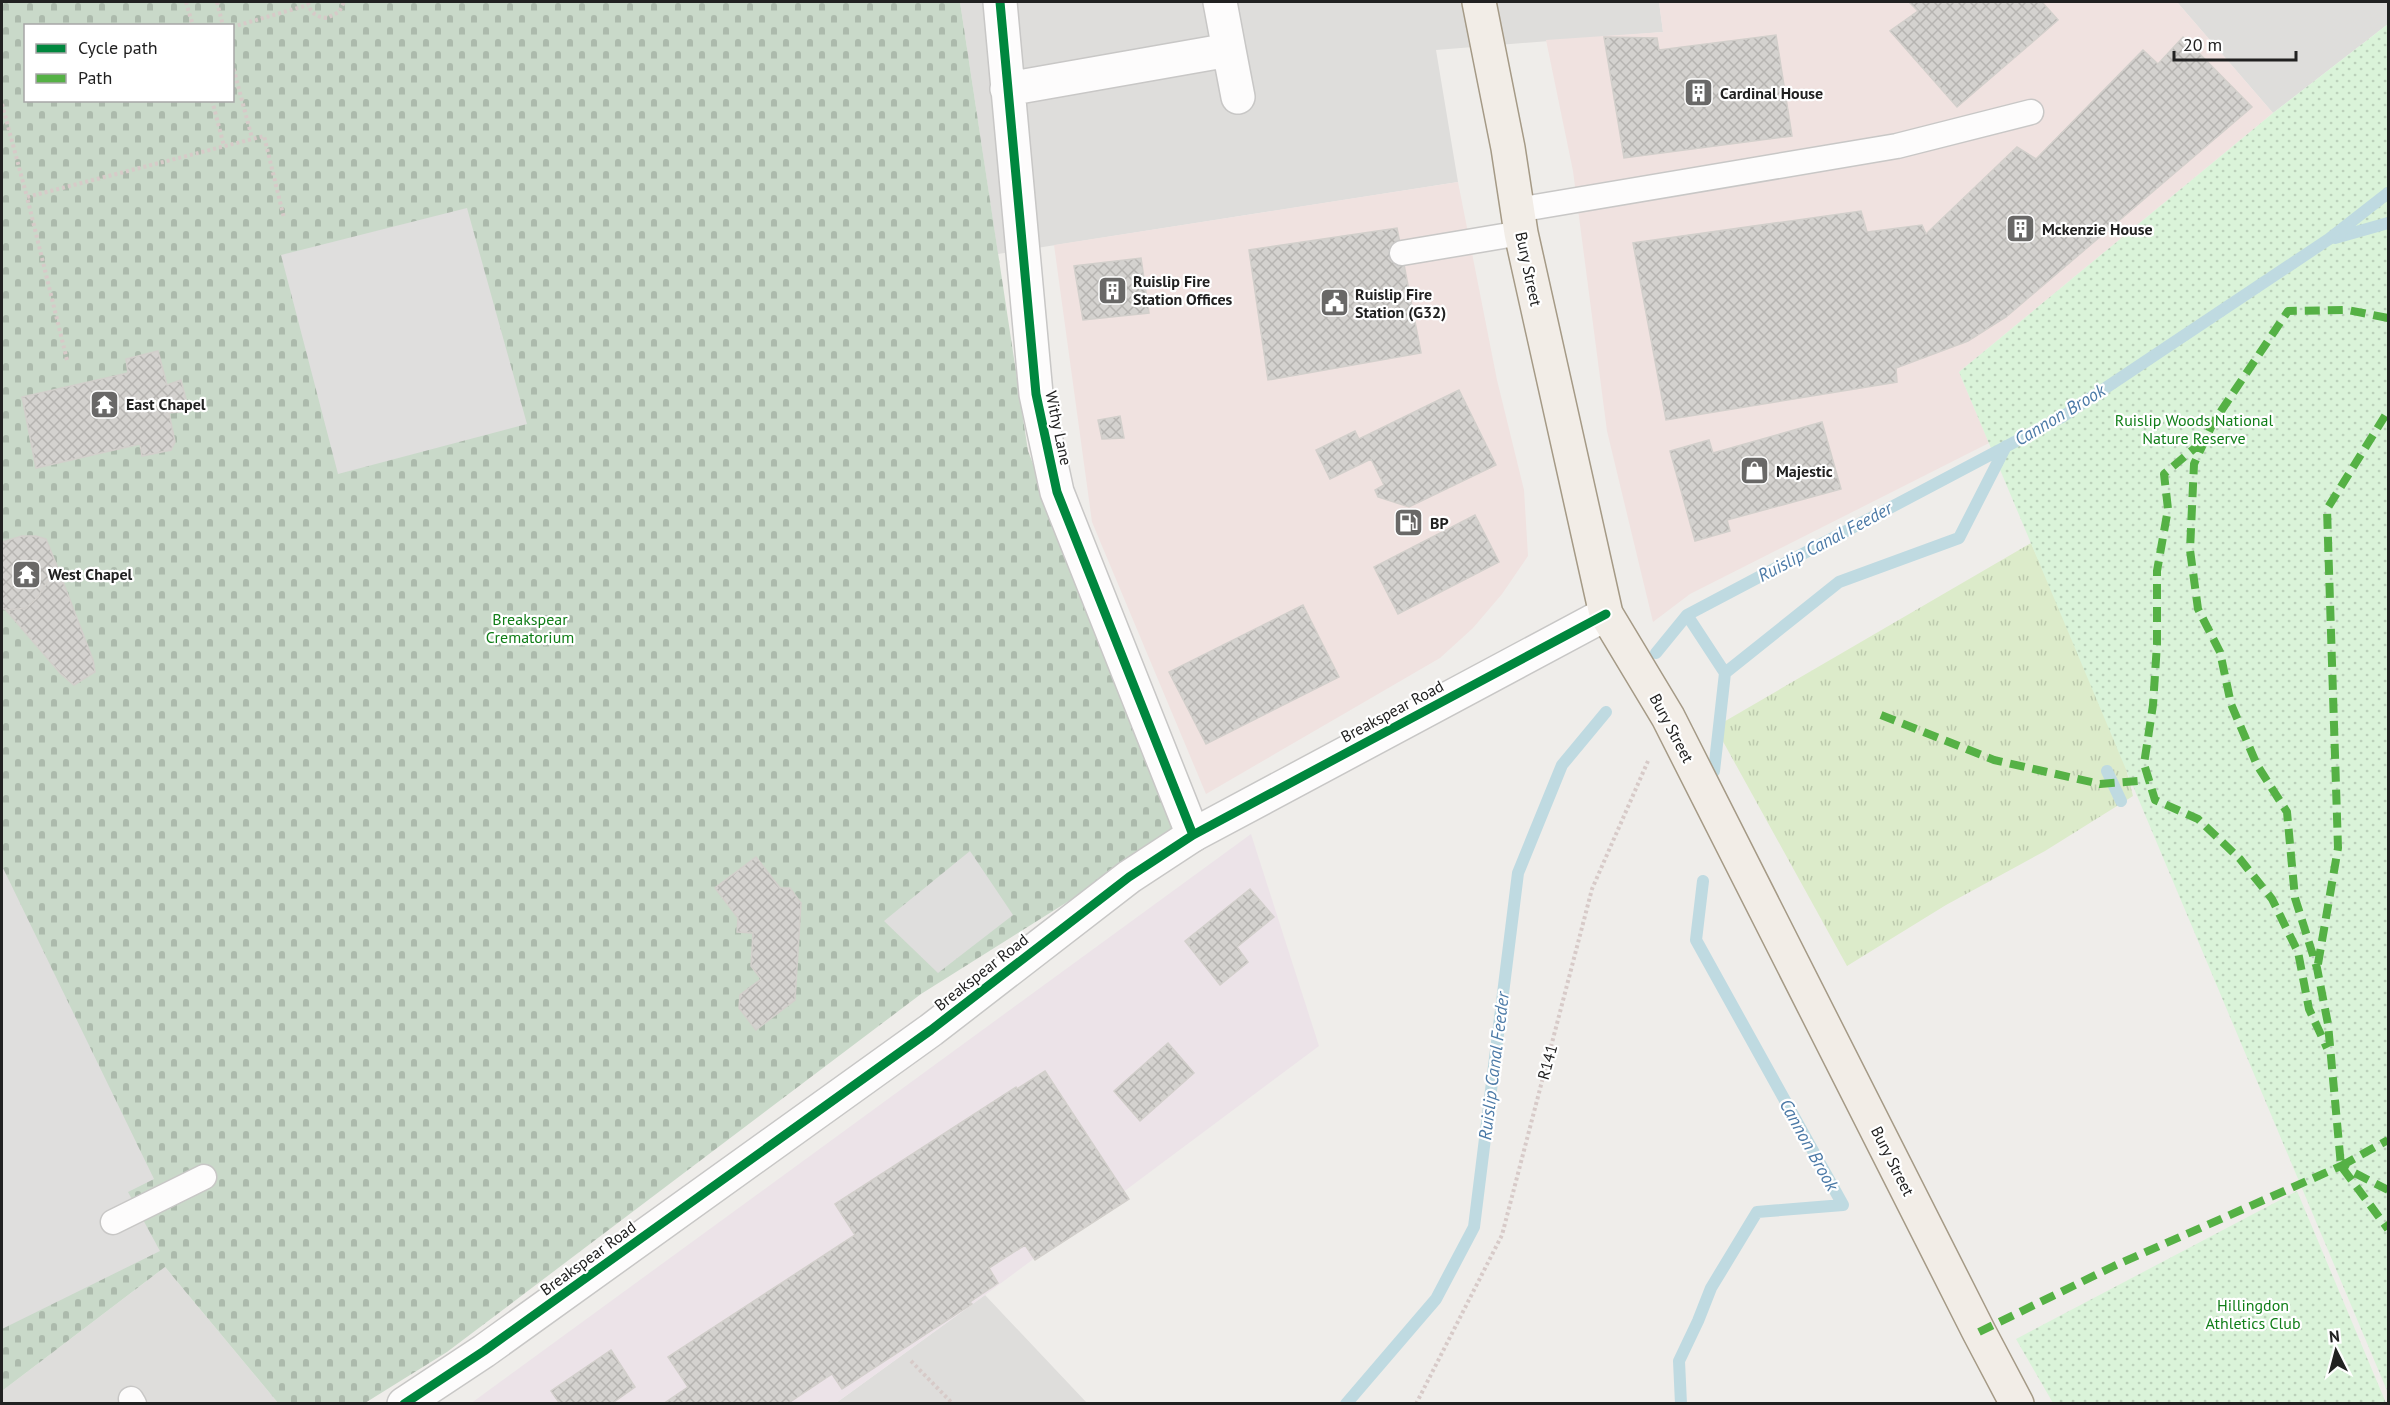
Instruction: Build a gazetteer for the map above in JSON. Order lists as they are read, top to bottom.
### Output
{
  "streets": {
    "main road": ["Bury Street"],
    "street": ["Withy Lane", "Breakspear Road"],
    "path": ["R141"]
  },
  "crossings": [
    ["Bury Street", "Breakspear Road"],
    ["Bury Street", "R141"],
    ["Withy Lane", "Breakspear Road"]
  ],
  "water": ["Cannon Brook", "Ruislip Canal Feeder"],
  "parks": ["Ruislip Woods National Nature Reserve", "Breakspear Crematorium", "Hillingdon Athletics Club"],
  "places": {
    "building": ["Cardinal House", "Mckenzie House", "Ruislip Fire Station Offices"],
    "public building": ["Ruislip Fire Station (G32)"],
    "temple": ["East Chapel", "West Chapel"],
    "shop": ["Majestic"],
    "fuel station": ["BP"]
  },
  "legend": ["Cycle path", "Path"],
  "scale_bar": "20 m",
  "north": "top"
}
